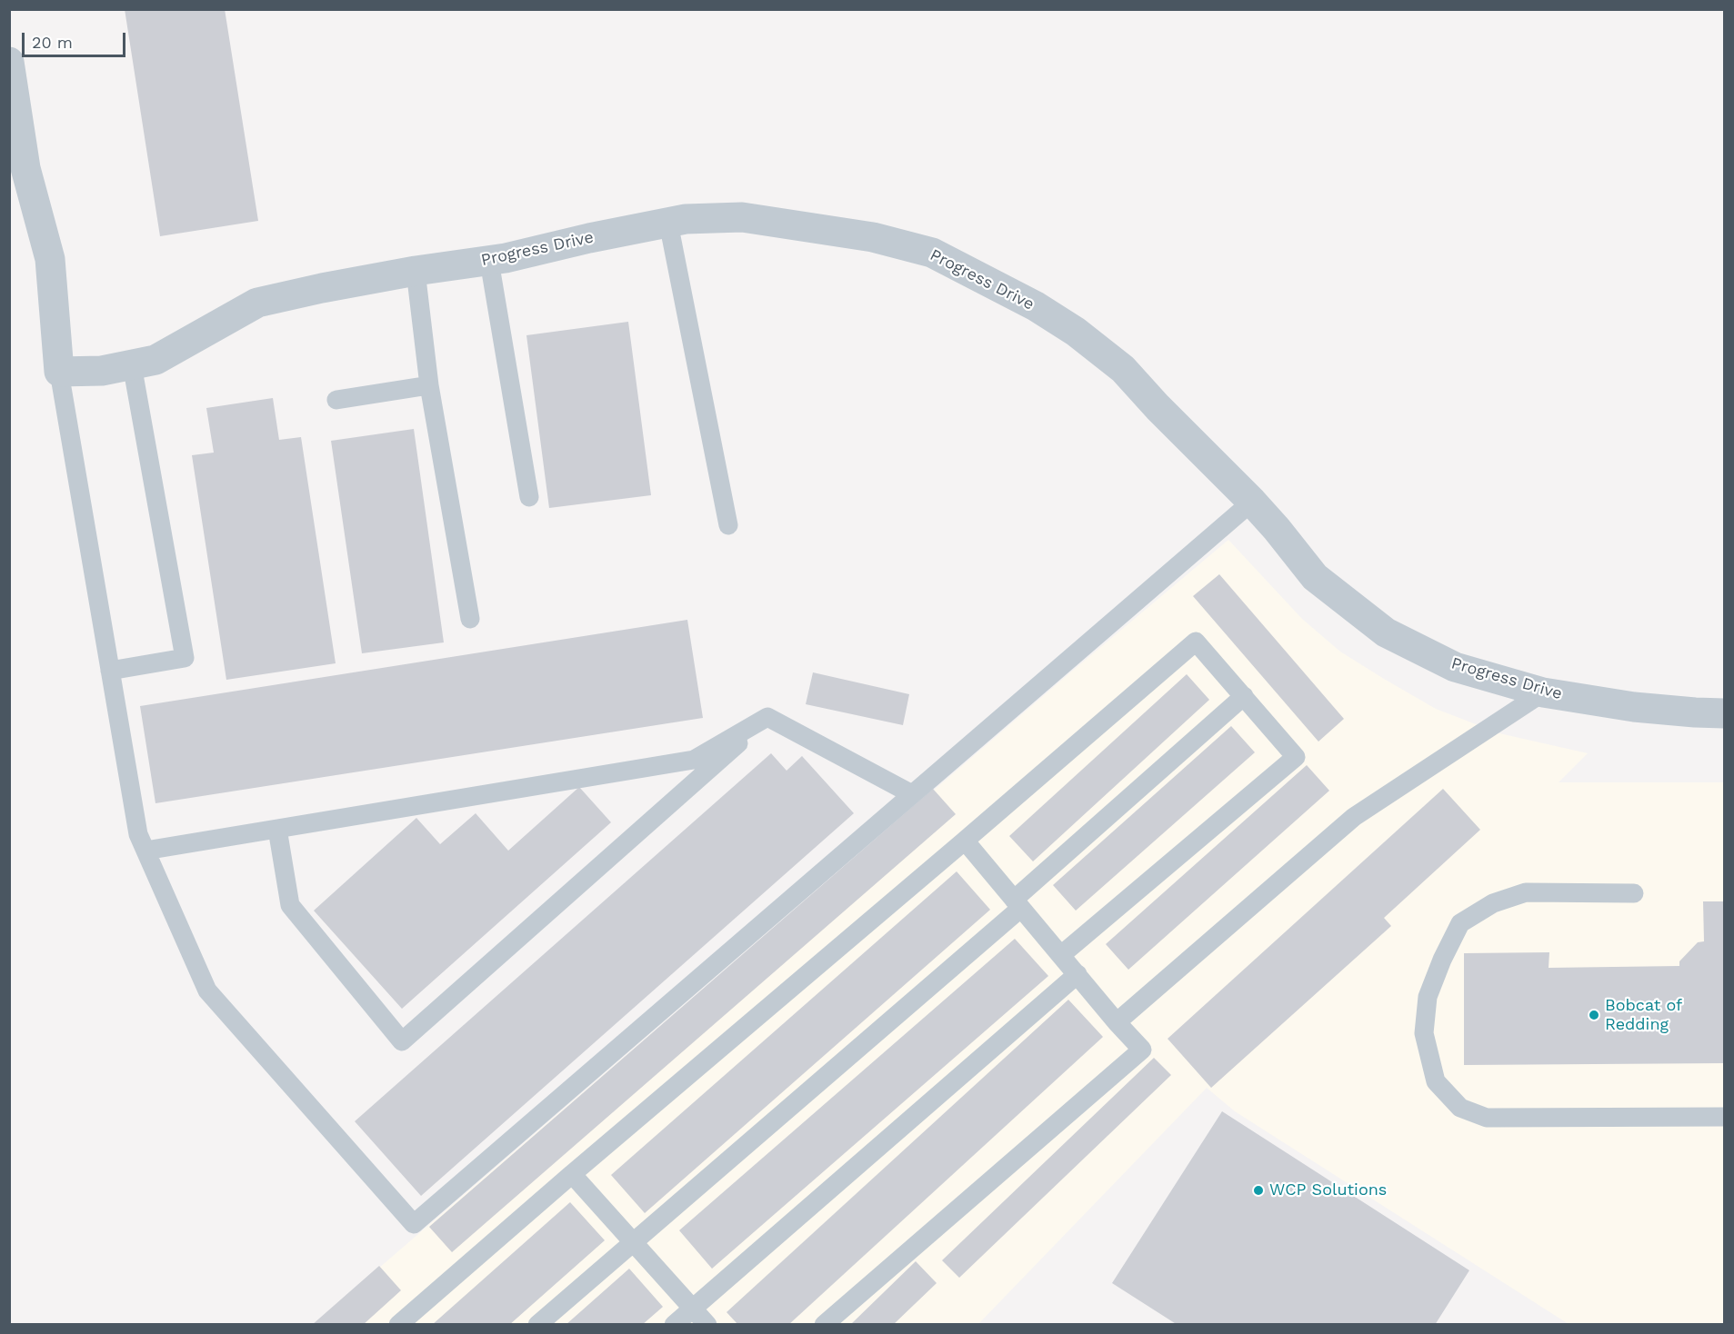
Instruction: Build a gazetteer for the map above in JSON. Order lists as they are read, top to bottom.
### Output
{
  "streets": {
    "street": ["Progress Drive"]
  },
  "places": ["Bobcat of Redding", "WCP Solutions"],
  "scale_bar": "20 m"
}
